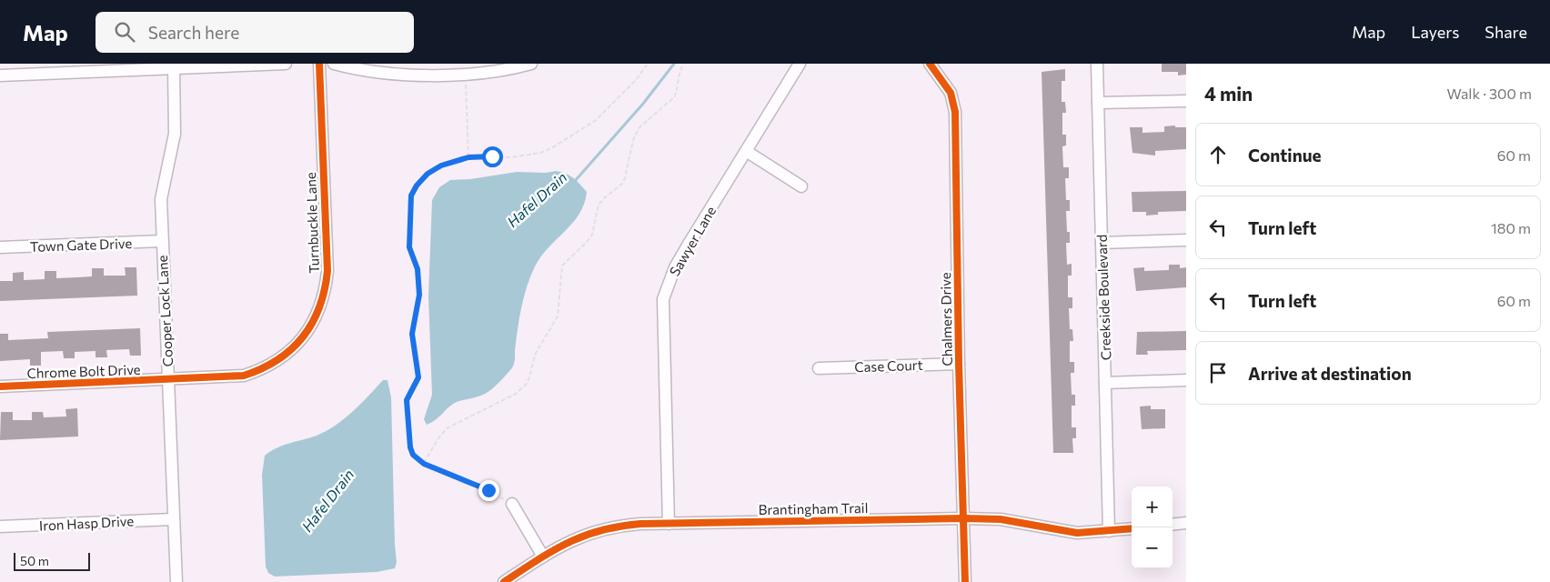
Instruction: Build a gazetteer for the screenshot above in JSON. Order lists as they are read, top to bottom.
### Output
{
  "streets": {
    "street": [
      "Turnbuckle Lane",
      "Sawyer Lane",
      "Town Gate Drive",
      "Creekside Boulevard",
      "Cooper Lock Lane",
      "Chalmers Drive",
      "Case Court",
      "Chrome Bolt Drive",
      "Brantingham Trail",
      "Iron Hasp Drive"
    ]
  },
  "crossings": [
    ["Turnbuckle Lane", "Cooper Lock Lane"],
    ["Turnbuckle Lane", "Chrome Bolt Drive"],
    ["Sawyer Lane", "Brantingham Trail"],
    ["Town Gate Drive", "Cooper Lock Lane"],
    ["Creekside Boulevard", "Brantingham Trail"],
    ["Cooper Lock Lane", "Chrome Bolt Drive"],
    ["Cooper Lock Lane", "Iron Hasp Drive"],
    ["Chalmers Drive", "Case Court"],
    ["Chalmers Drive", "Brantingham Trail"]
  ],
  "water": ["Hafel Drain"],
  "scale_bar": "50 m",
  "page": {
    "header": "Map",
    "search": "Search here",
    "nav": ["Map", "Layers", "Share"],
    "heading": ["4 min", "Walk · 300 m"],
    "list": [
      ["Continue", "60 m"],
      ["Turn left", "180 m"],
      ["Turn left", "60 m"],
      "Arrive at destination"
    ],
    "map_buttons": ["+", "−"],
    "scale": "50 m"
  }
}
